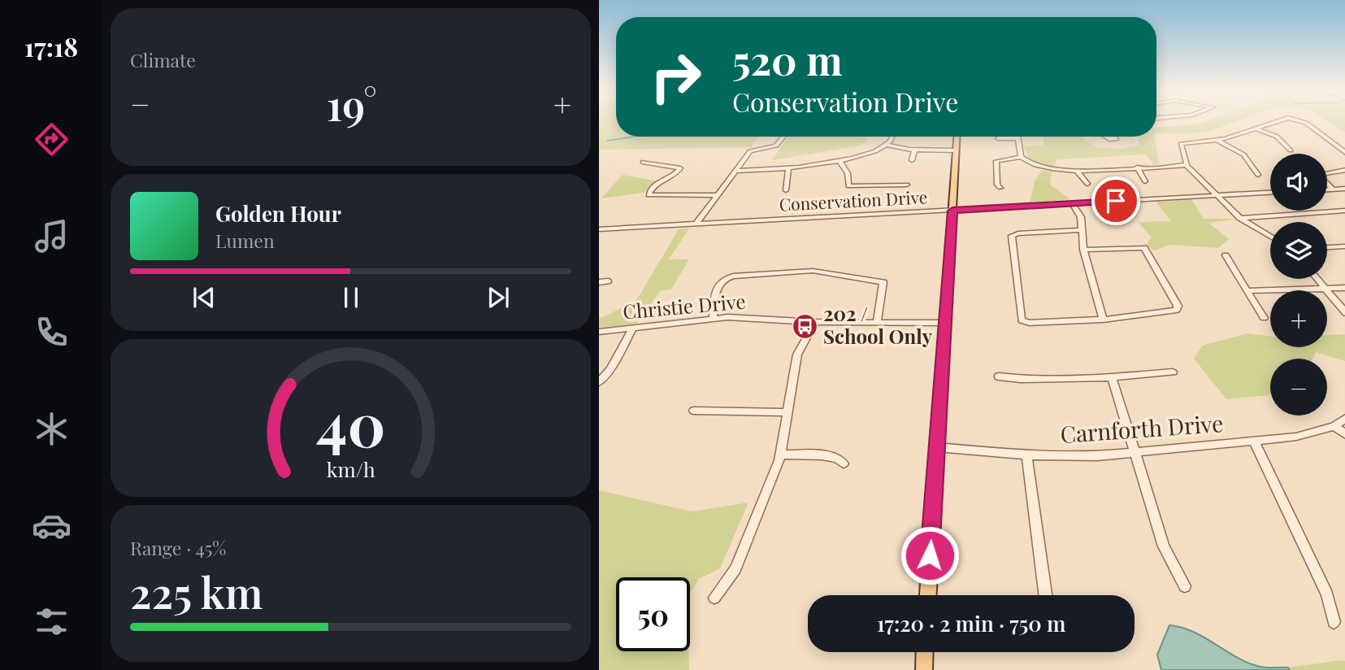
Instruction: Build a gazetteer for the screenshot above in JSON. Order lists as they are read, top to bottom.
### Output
{
  "streets": {
    "street": ["Conservation Drive", "Christie Drive", "Carnforth Drive"]
  },
  "places": {
    "bus stop": ["202 / School Only"]
  },
  "page": {
    "tabs": "17:18",
    "tile": [
      "Climate",
      ["Range · 45%", "225 km"]
    ],
    "turn": ["520 m", "Conservation Drive"],
    "heat": ["−", "19°", "+"],
    "map_buttons": ["+", "−"],
    "song": ["Golden Hour", "Lumen"],
    "limit": "50",
    "trip": "17:20 · 2 min · 750 m",
    "gauge": ["40", "km/h"]
  }
}
